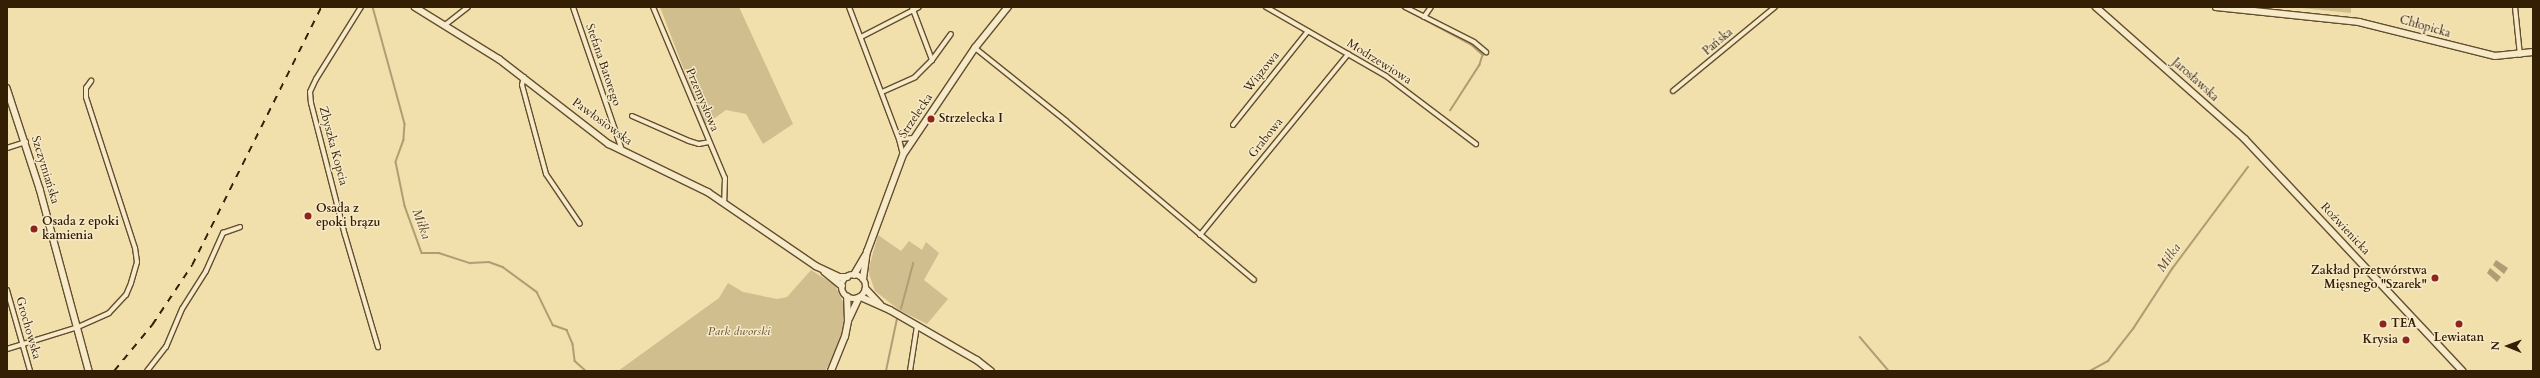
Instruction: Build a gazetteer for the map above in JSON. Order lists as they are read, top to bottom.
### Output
{
  "streets": {
    "street": [
      "Chłopicka",
      "Pańska",
      "Modrzewiowa",
      "Stefana Batorego",
      "Wiązowa",
      "Jarosławska",
      "Przemysłowa",
      "Strzelecka",
      "Pawłosiowska",
      "Grabowa",
      "Zbyszka Kopcia",
      "Szczytniańska",
      "Roźwienicka",
      "Grochowska"
    ]
  },
  "crossings": [
    ["Modrzewiowa", "Wiązowa"],
    ["Modrzewiowa", "Grabowa"],
    ["Stefana Batorego", "Pawłosiowska"],
    ["Jarosławska", "Roźwienicka"],
    ["Przemysłowa", "Pawłosiowska"],
    ["Strzelecka", "Pawłosiowska"]
  ],
  "water": ["Miłka"],
  "parks": ["Park dworski"],
  "places": [
    "Strzelecka I",
    "Osada z epoki brązu",
    "Osada z epoki kamienia",
    "Zakład przetwórstwa Mięsnego \"Szarek\"",
    "TEA",
    "Lewiatan",
    "Krysia"
  ],
  "north": "left"
}
